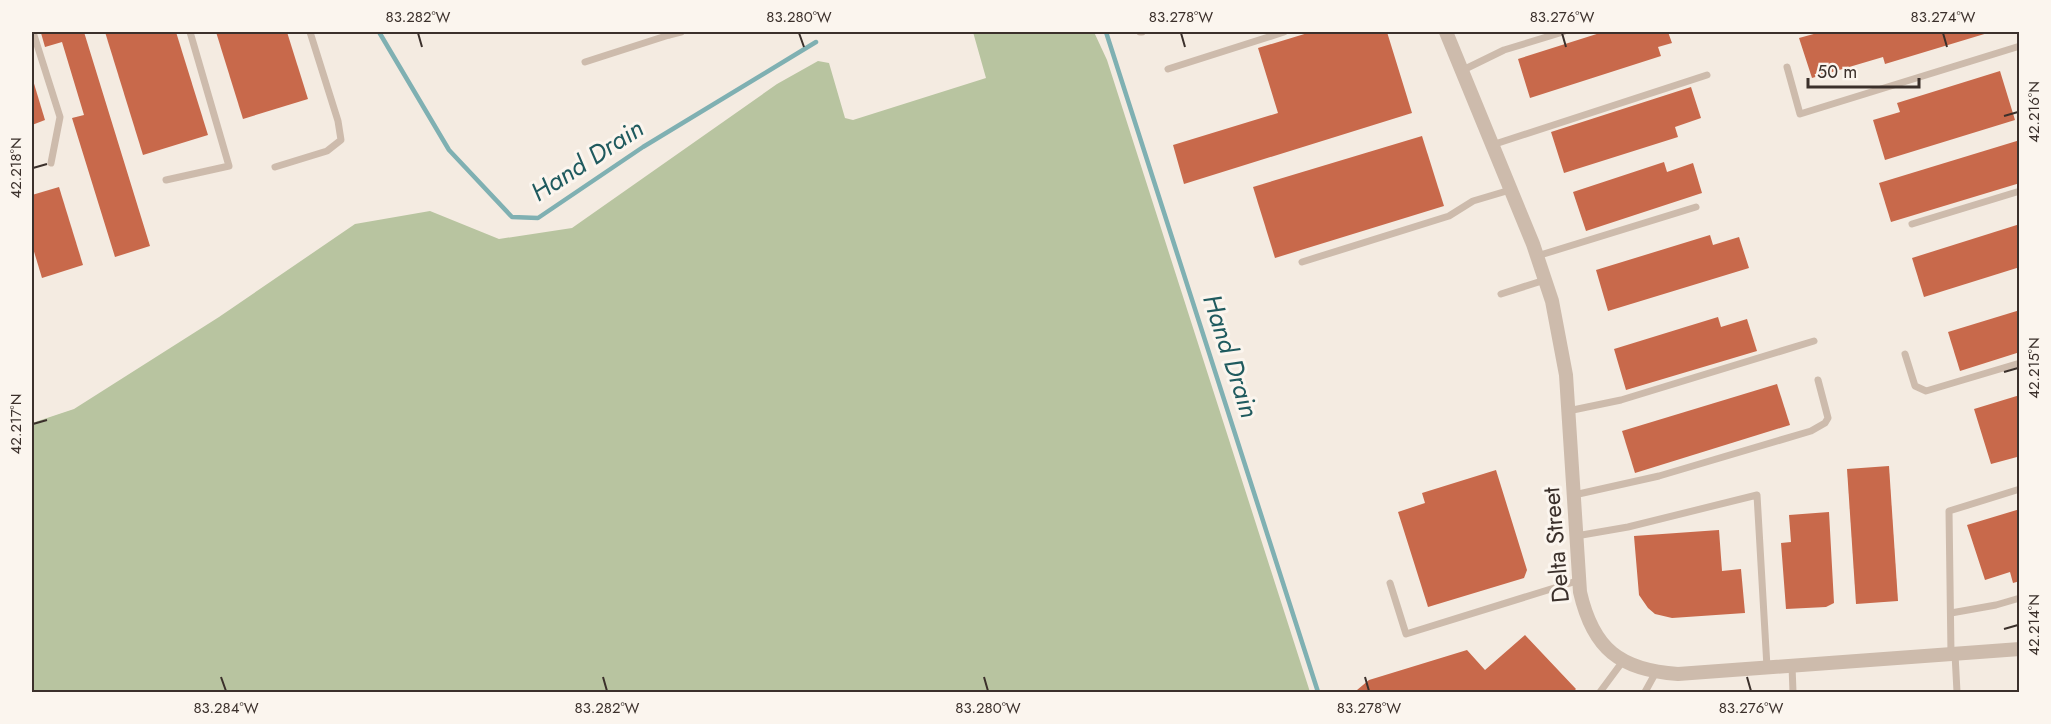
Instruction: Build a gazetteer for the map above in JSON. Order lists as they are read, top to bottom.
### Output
{
  "streets": {
    "street": ["Delta Street"]
  },
  "water": ["Hand Drain"],
  "scale_bar": "50 m",
  "coordinates": [
    "83.282°W",
    "83.280°W",
    "83.278°W",
    "83.276°W",
    "83.274°W",
    "42.216°N",
    "42.218°N",
    "42.215°N",
    "42.217°N",
    "42.214°N",
    "83.284°W"
  ]
}
